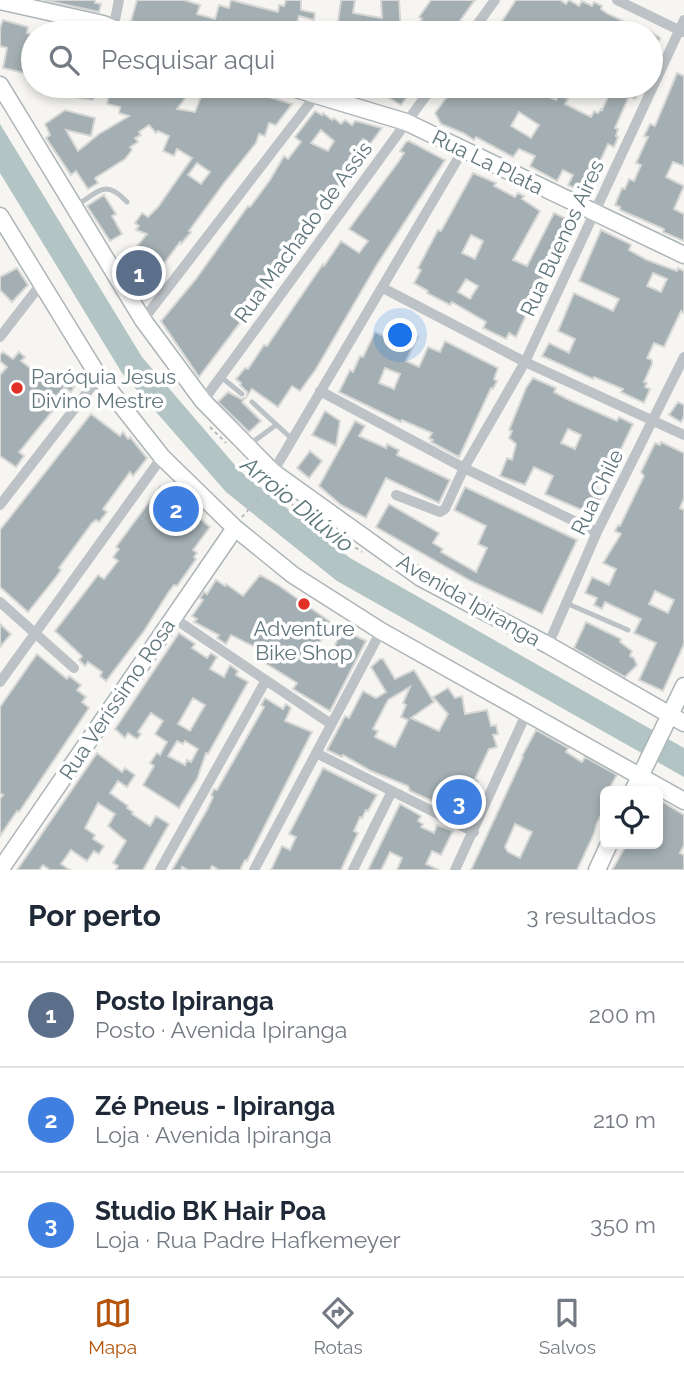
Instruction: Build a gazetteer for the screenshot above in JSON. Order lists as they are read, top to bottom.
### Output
{
  "streets": {
    "main road": ["Rua La Plata", "Avenida Ipiranga", "Rua Veríssimo Rosa"],
    "street": ["Rua Machado de Assis", "Rua Buenos Aires", "Rua Chile"]
  },
  "crossings": [
    ["Rua La Plata", "Rua Machado de Assis"],
    ["Rua La Plata", "Rua Buenos Aires"],
    ["Rua Machado de Assis", "Avenida Ipiranga"],
    ["Rua Chile", "Avenida Ipiranga"]
  ],
  "water": ["Arroio Dilúvio"],
  "places": ["Paróquia Jesus Divino Mestre", "Adventure Bike Shop"],
  "page": {
    "search": "Pesquisar aqui",
    "pins": ["1", "2", "3"],
    "heading": ["Por perto", "3 resultados"],
    "list": [
      {
        "mark": "1",
        "name": "Posto Ipiranga",
        "note": "Posto · Avenida Ipiranga",
        "value": "200 m"
      },
      {
        "mark": "2",
        "name": "Zé Pneus - Ipiranga",
        "note": "Loja · Avenida Ipiranga",
        "value": "210 m"
      },
      {
        "mark": "3",
        "name": "Studio BK Hair Poa",
        "note": "Loja · Rua Padre Hafkemeyer",
        "value": "350 m"
      }
    ],
    "nav": ["Mapa", "Rotas", "Salvos"]
  }
}
